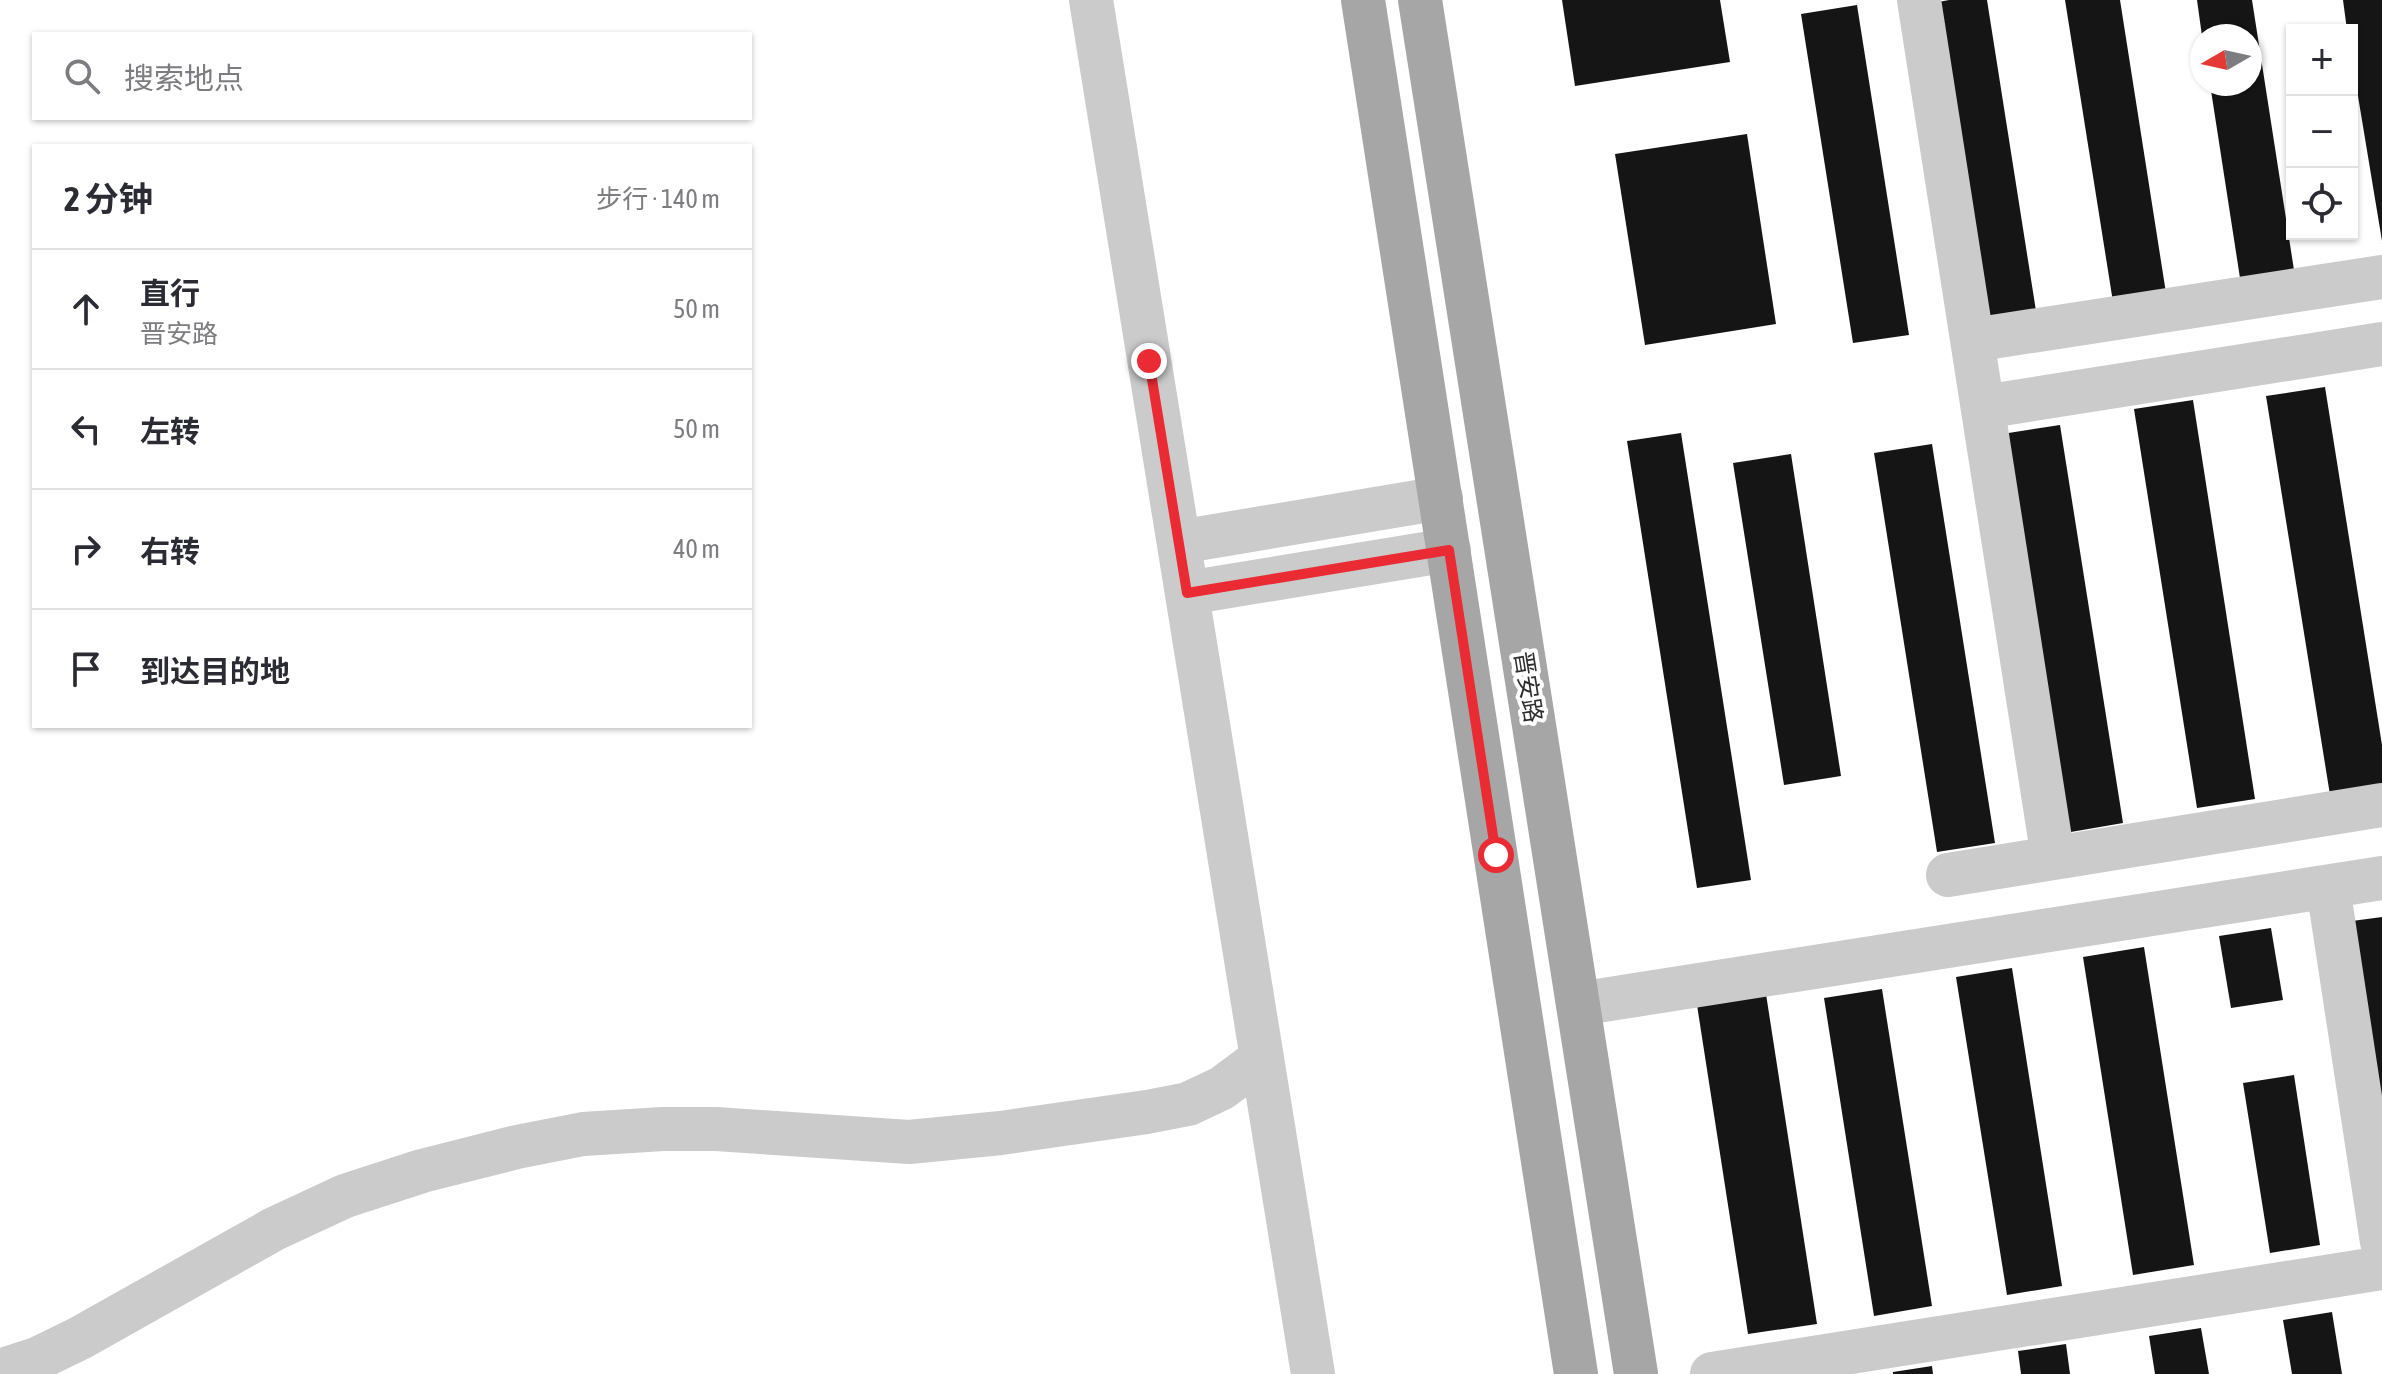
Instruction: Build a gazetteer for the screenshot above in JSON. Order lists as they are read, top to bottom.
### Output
{
  "streets": {
    "main road": ["晋安路"]
  },
  "north": "left",
  "page": {
    "map_buttons": ["+", "−"],
    "search": "搜索地点",
    "heading": ["2 分钟", "步行 · 140 m"],
    "list": [
      ["直行", "晋安路", "50 m"],
      ["左转", "50 m"],
      ["右转", "40 m"],
      "到达目的地"
    ]
  }
}
